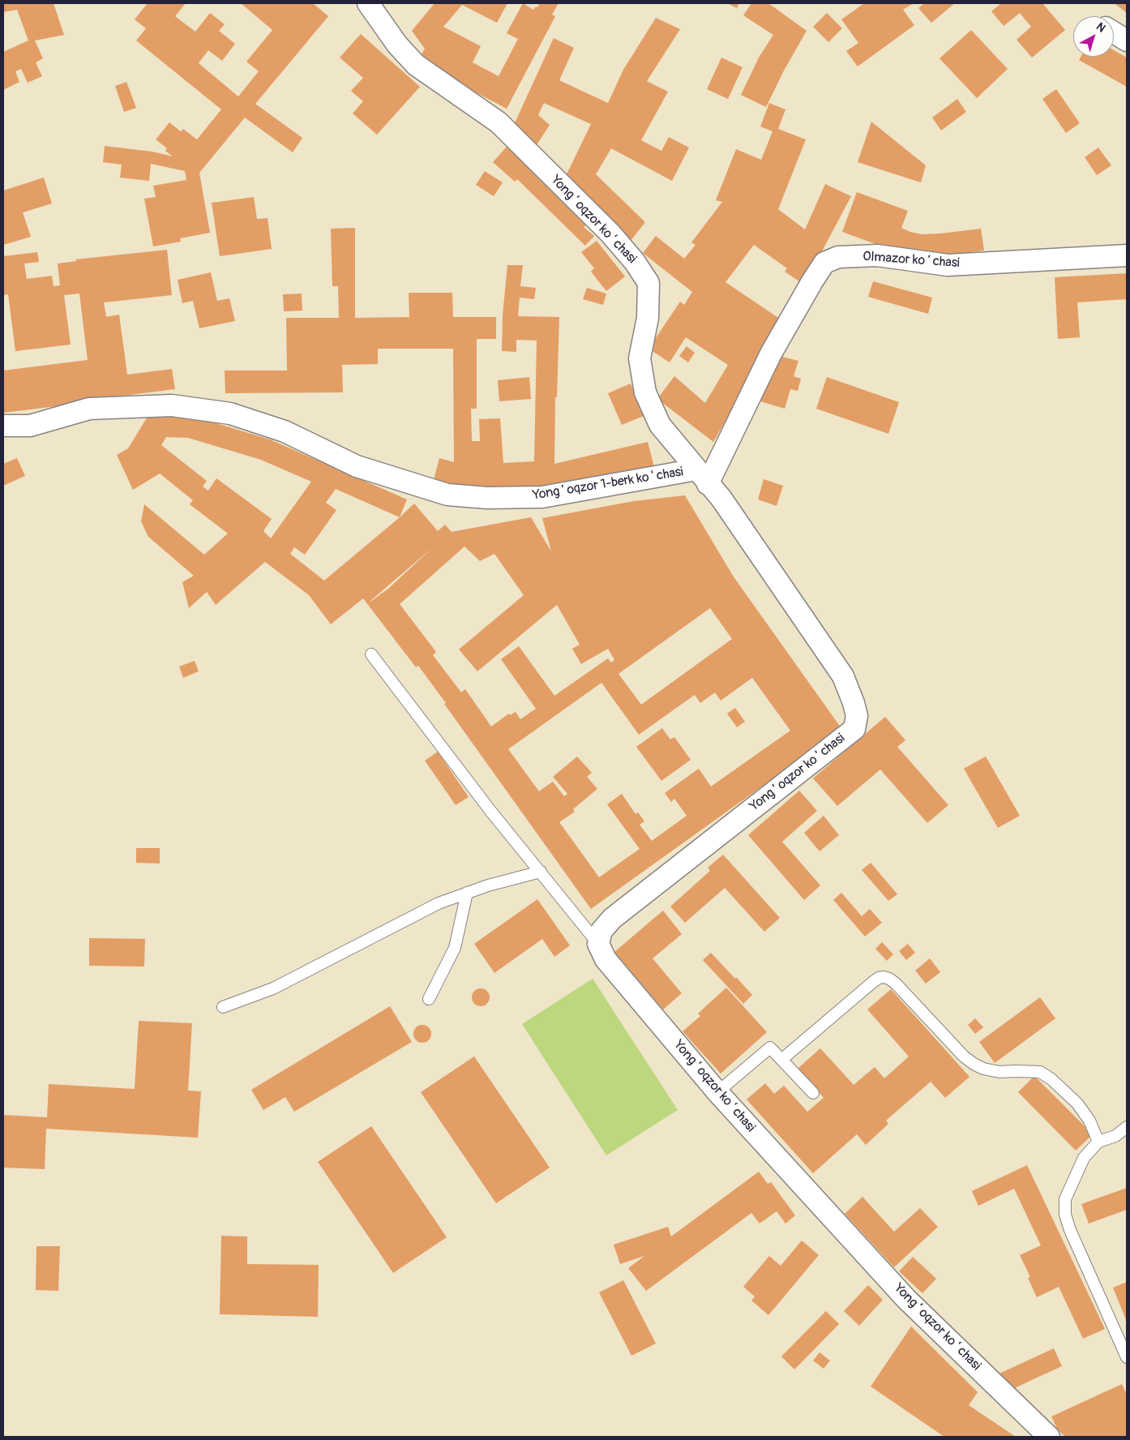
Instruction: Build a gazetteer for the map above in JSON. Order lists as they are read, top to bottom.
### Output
{
  "streets": {
    "street": ["Yongʻoqzor koʻchasi", "Olmazor koʻchasi", "Yongʻoqzor 1-berk koʻchasi"]
  },
  "crossings": [
    ["Yongʻoqzor koʻchasi", "Olmazor koʻchasi"],
    ["Yongʻoqzor koʻchasi", "Yongʻoqzor 1-berk koʻchasi"],
    ["Olmazor koʻchasi", "Yongʻoqzor 1-berk koʻchasi"]
  ],
  "north": "top right"
}
